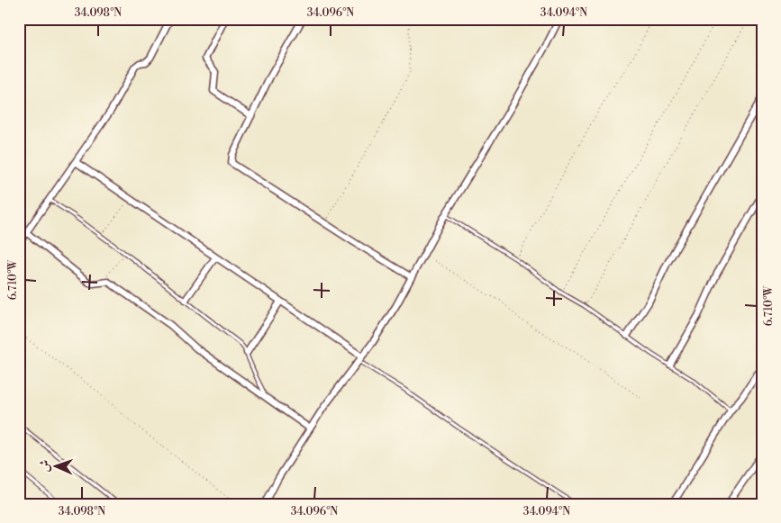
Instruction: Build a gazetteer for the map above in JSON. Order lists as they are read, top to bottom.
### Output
{
  "north": "left",
  "coordinates": [
    "34.098°N",
    "34.096°N",
    "34.094°N",
    "6.710°W"
  ]
}
